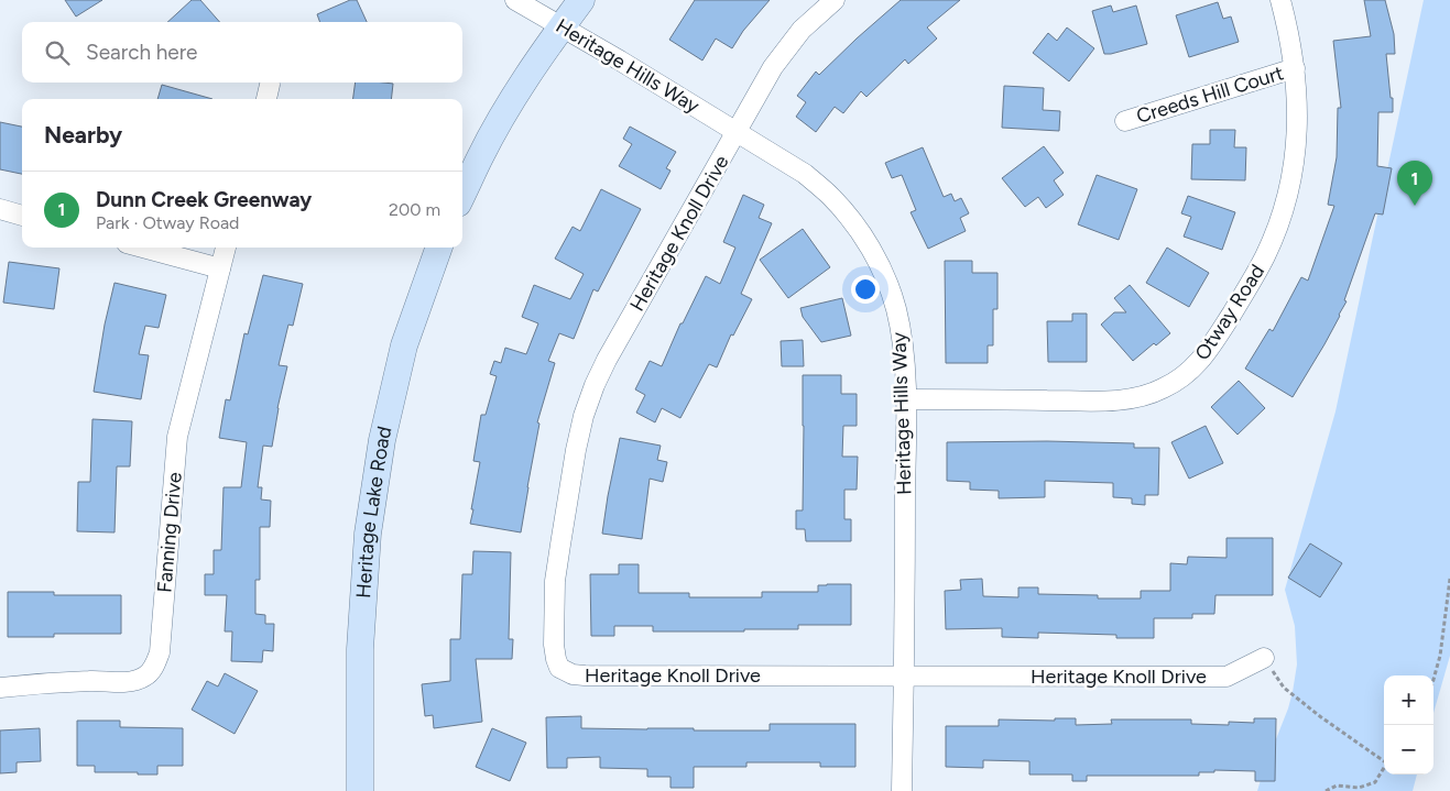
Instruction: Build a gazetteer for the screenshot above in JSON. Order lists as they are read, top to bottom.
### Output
{
  "streets": {
    "main road": ["Heritage Lake Road"],
    "street": [
      "Heritage Hills Way",
      "Creeds Hill Court",
      "Heritage Knoll Drive",
      "Otway Road",
      "Fanning Drive"
    ]
  },
  "crossings": [
    ["Heritage Hills Way", "Heritage Knoll Drive"],
    ["Heritage Hills Way", "Otway Road"],
    ["Creeds Hill Court", "Otway Road"]
  ],
  "page": {
    "search": "Search here",
    "heading": "Nearby",
    "pins": "1",
    "list": [
      {
        "mark": "1",
        "name": "Dunn Creek Greenway",
        "note": "Park · Otway Road",
        "value": "200 m"
      }
    ],
    "map_buttons": ["+", "−"]
  }
}
